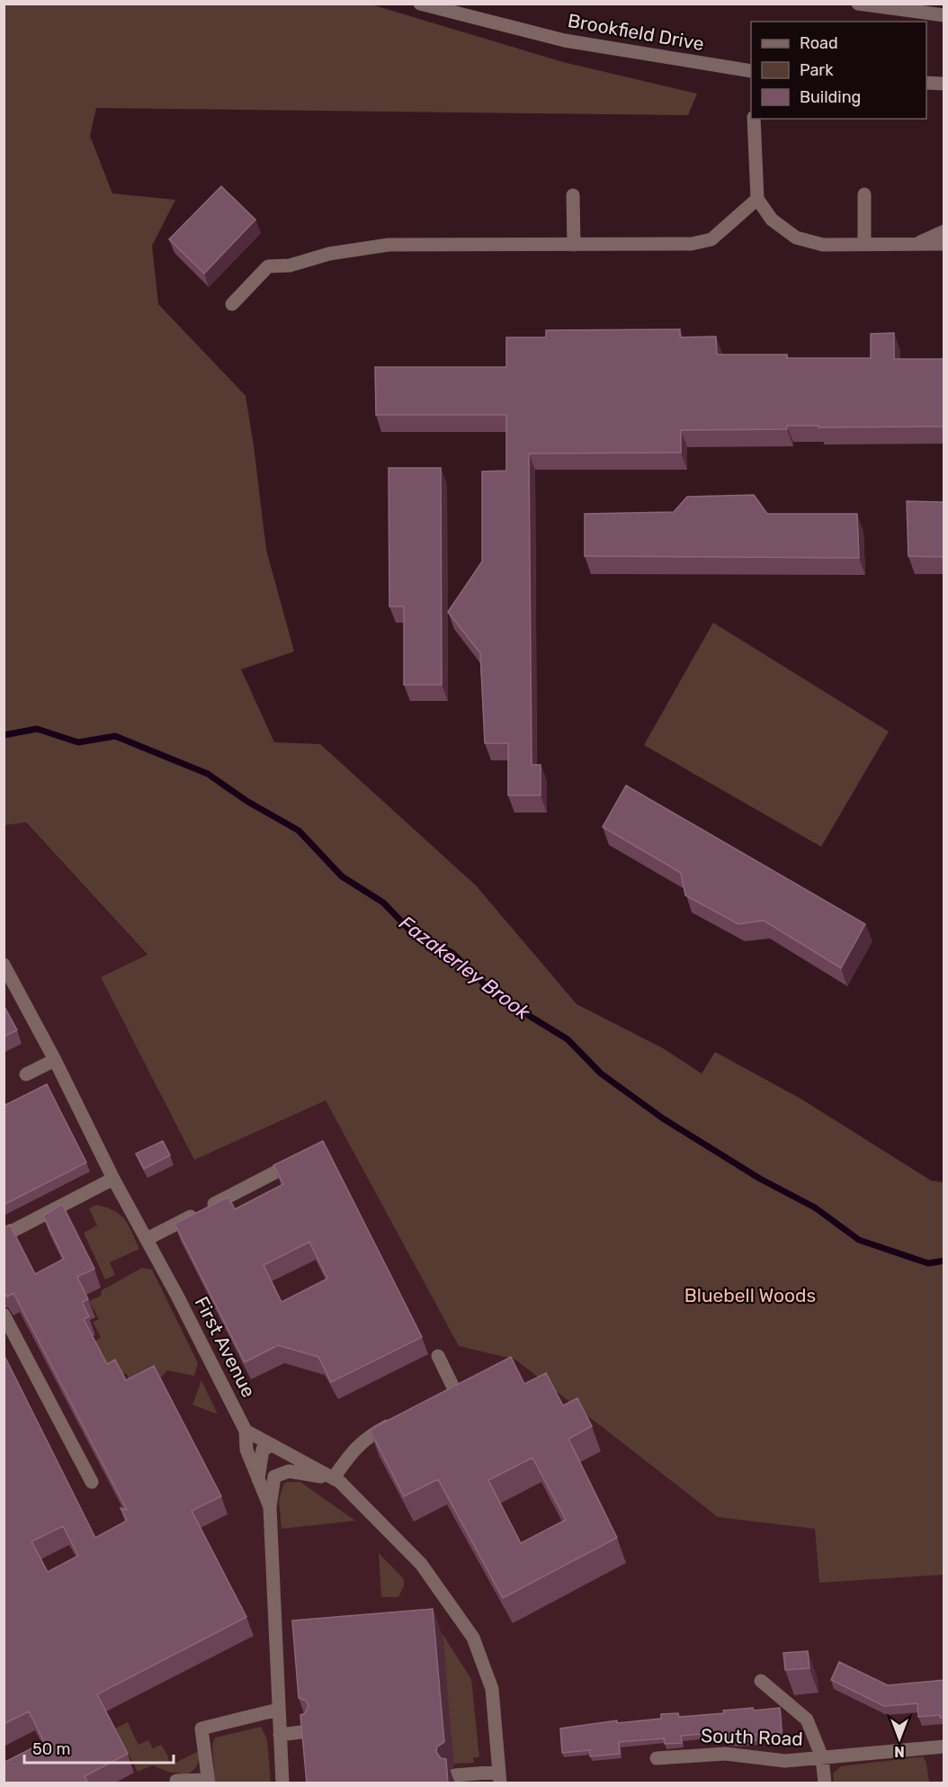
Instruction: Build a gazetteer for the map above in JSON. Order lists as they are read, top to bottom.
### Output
{
  "streets": {
    "street": ["Brookfield Drive", "First Avenue", "South Road"]
  },
  "water": ["Fazakerley Brook"],
  "parks": ["Bluebell Woods"],
  "legend": ["Road", "Park", "Building"],
  "scale_bar": "50 m",
  "north": "bottom"
}
